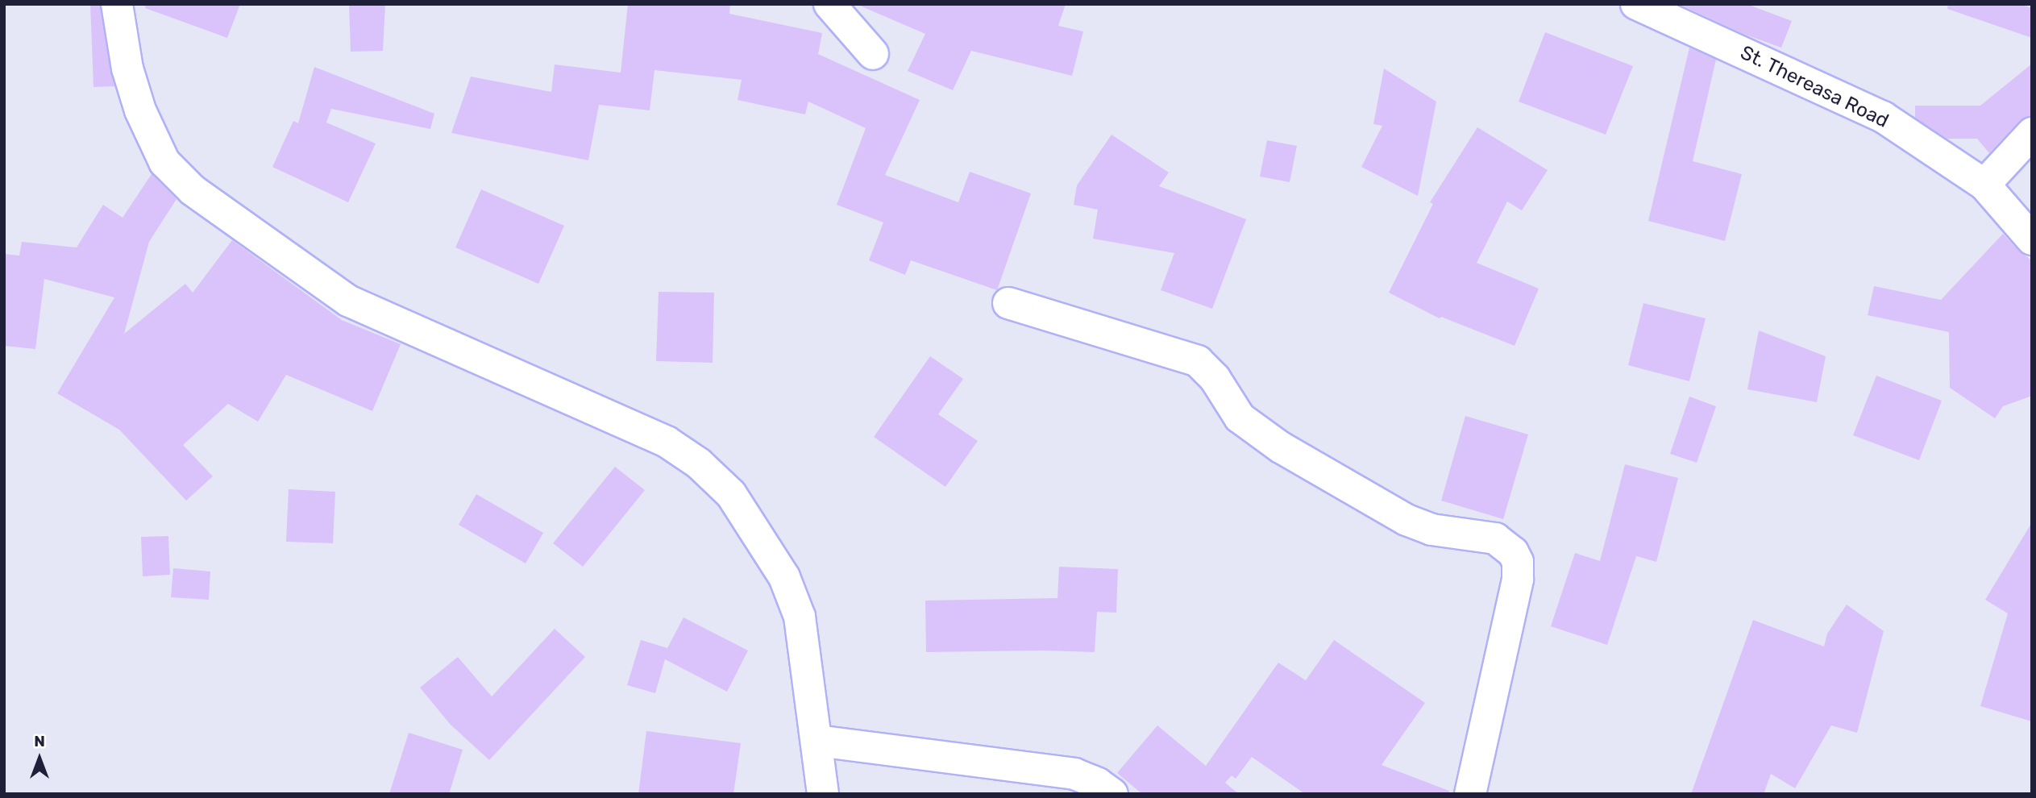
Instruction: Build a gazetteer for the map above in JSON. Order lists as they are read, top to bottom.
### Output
{
  "streets": {
    "street": ["St. Thereasa Road"]
  },
  "north": "top"
}
